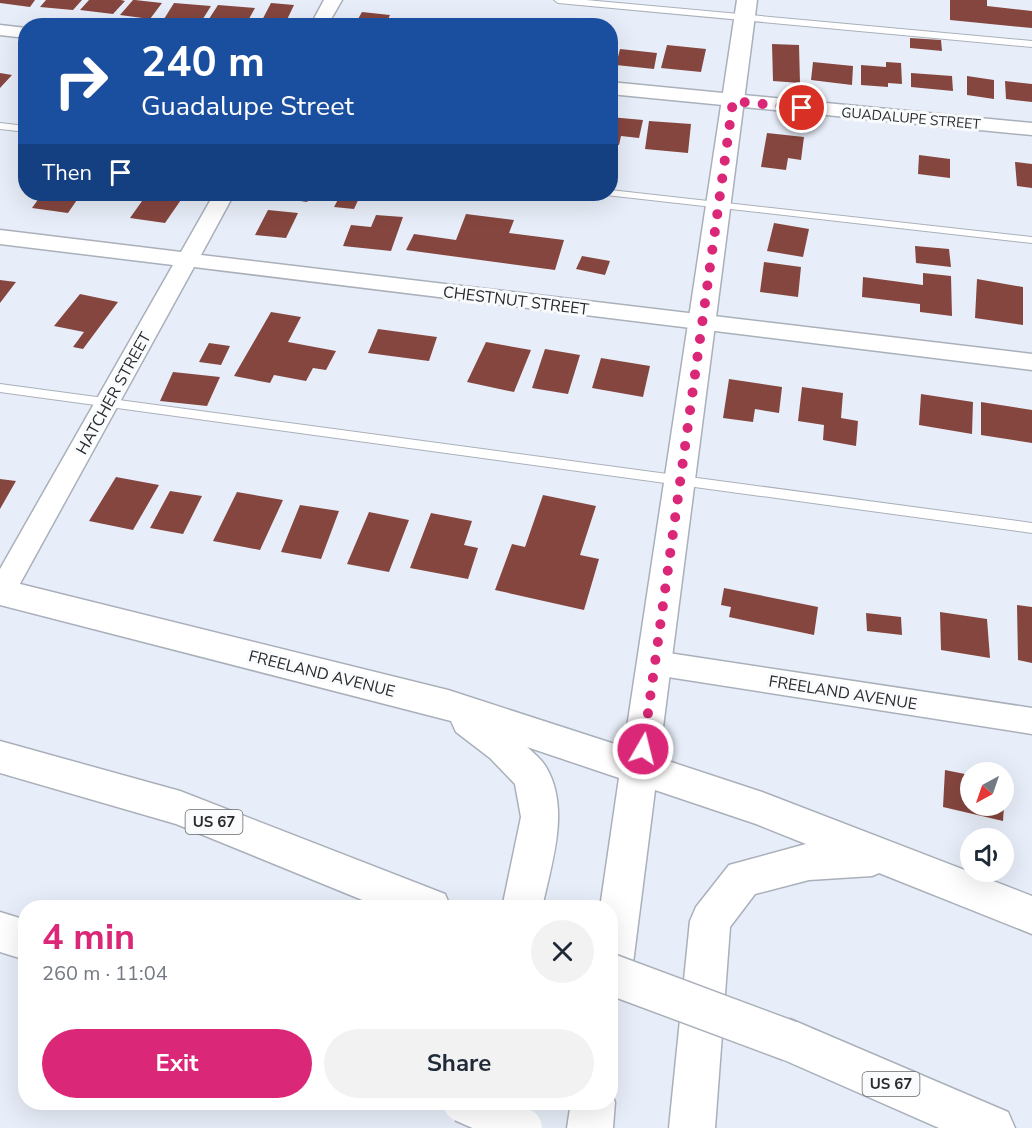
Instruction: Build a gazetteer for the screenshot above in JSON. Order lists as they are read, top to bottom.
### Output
{
  "streets": {
    "main road": ["FREELAND AVENUE", "US 67"],
    "street": ["GUADALUPE STREET", "CHESTNUT STREET", "HATCHER STREET"]
  },
  "crossings": [
    ["CHESTNUT STREET", "HATCHER STREET"],
    ["HATCHER STREET", "FREELAND AVENUE"]
  ],
  "north": "bottom left",
  "page": {
    "turn": ["240 m", "Guadalupe Street"],
    "then": "Then",
    "heading": ["4 min", "260 m · 11:04"],
    "buttons": ["Exit", "Share"]
  }
}
